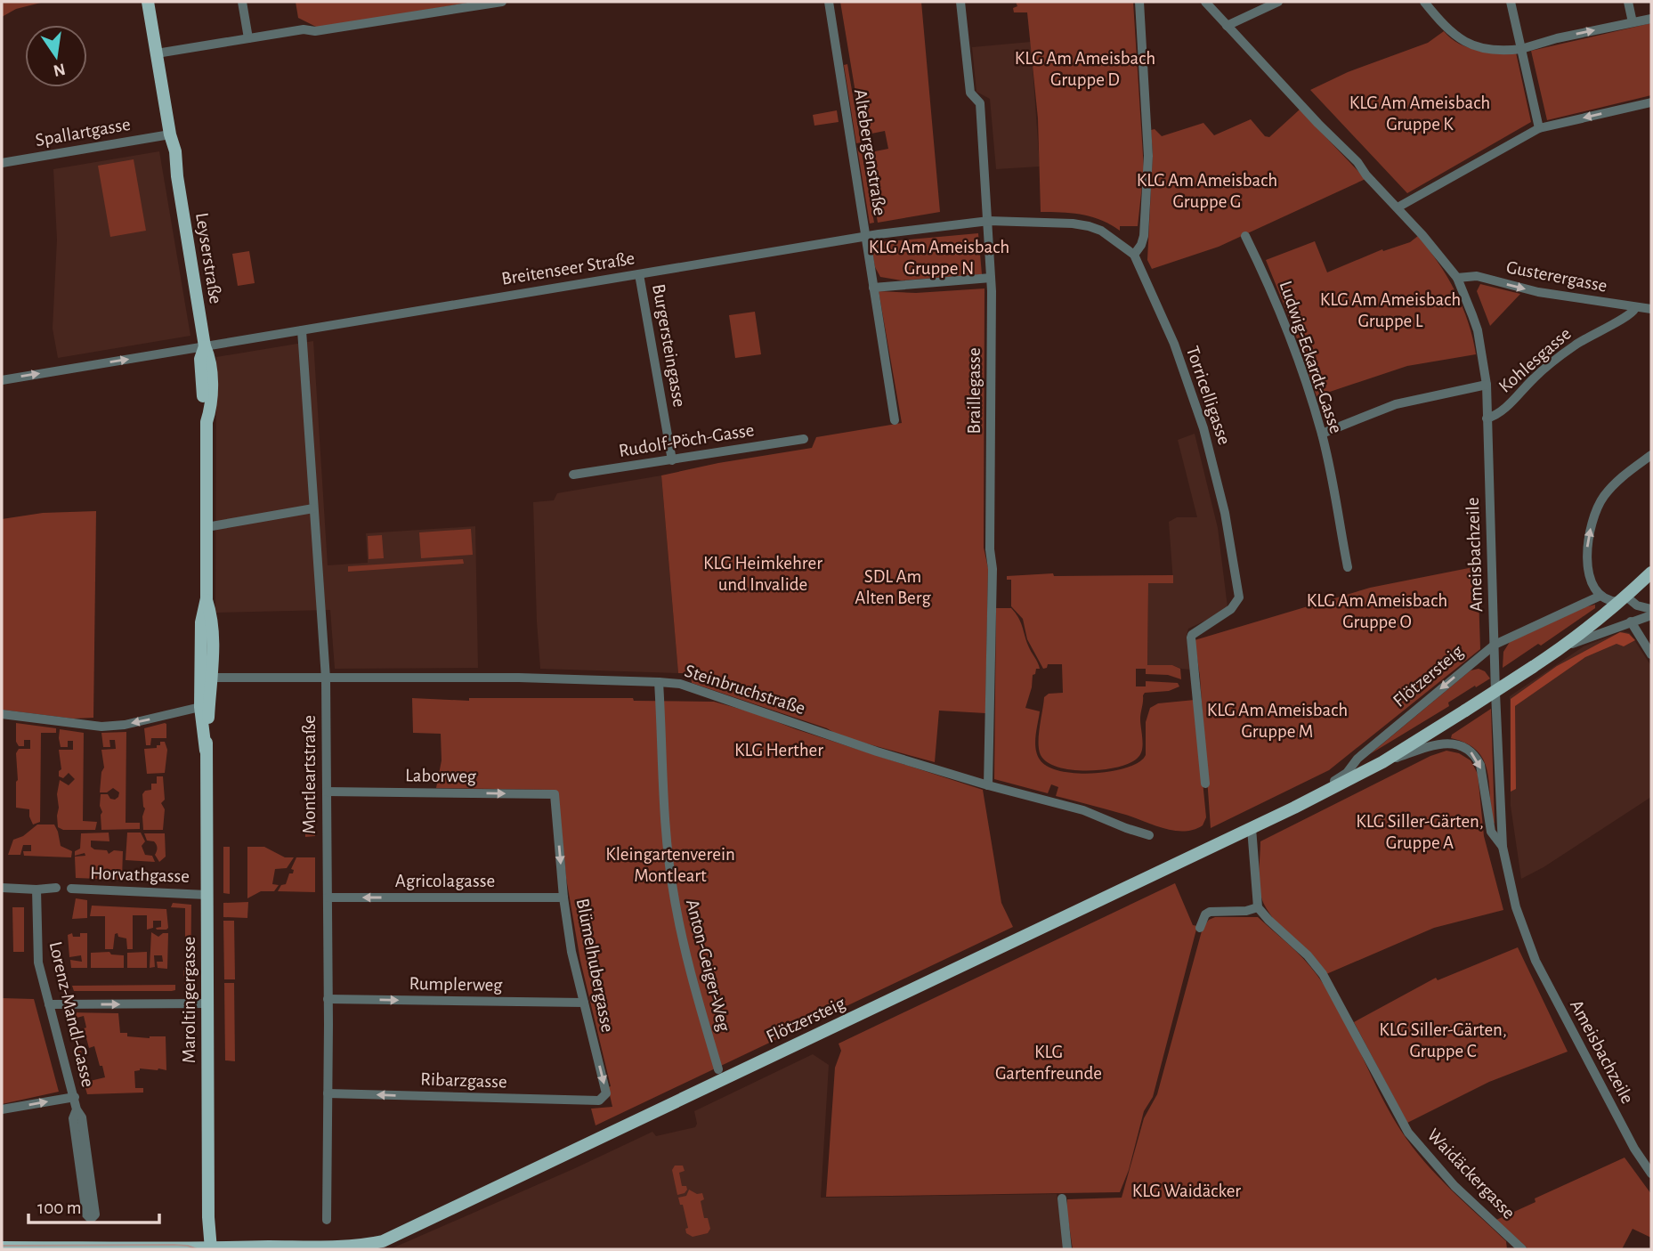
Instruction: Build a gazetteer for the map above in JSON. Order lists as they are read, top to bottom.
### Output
{
  "streets": {
    "main road": ["Leyserstraße", "Flötzersteig", "Maroltingergasse"],
    "street": [
      "Spallartgasse",
      "Altebergenstraße",
      "Breitenseer Straße",
      "Gusterergasse",
      "Burgersteingasse",
      "Ludwig-Eckardt-Gasse",
      "Kohlesgasse",
      "Braillegasse",
      "Torricelligasse",
      "Rudolf-Pöch-Gasse",
      "Ameisbachzeile",
      "Steinbruchstraße",
      "Montleartstraße",
      "Laborweg",
      "Horvathgasse",
      "Agricolagasse",
      "Blümelhubergasse",
      "Anton-Geiger-Weg",
      "Rumplerweg",
      "Lorenz-Mandl-Gasse",
      "Ribarzgasse",
      "Waidäckergasse"
    ]
  },
  "crossings": [
    ["Spallartgasse", "Leyserstraße"],
    ["Altebergenstraße", "Breitenseer Straße"],
    ["Leyserstraße", "Breitenseer Straße"],
    ["Leyserstraße", "Maroltingergasse"],
    ["Breitenseer Straße", "Burgersteingasse"],
    ["Breitenseer Straße", "Braillegasse"],
    ["Breitenseer Straße", "Torricelligasse"],
    ["Breitenseer Straße", "Montleartstraße"],
    ["Breitenseer Straße", "Maroltingergasse"],
    ["Gusterergasse", "Kohlesgasse"],
    ["Gusterergasse", "Ameisbachzeile"],
    ["Burgersteingasse", "Rudolf-Pöch-Gasse"],
    ["Kohlesgasse", "Ameisbachzeile"],
    ["Braillegasse", "Steinbruchstraße"],
    ["Ameisbachzeile", "Flötzersteig"],
    ["Flötzersteig", "Maroltingergasse"],
    ["Steinbruchstraße", "Montleartstraße"],
    ["Steinbruchstraße", "Anton-Geiger-Weg"],
    ["Steinbruchstraße", "Maroltingergasse"],
    ["Montleartstraße", "Laborweg"],
    ["Montleartstraße", "Agricolagasse"],
    ["Montleartstraße", "Rumplerweg"],
    ["Montleartstraße", "Ribarzgasse"],
    ["Laborweg", "Blümelhubergasse"],
    ["Horvathgasse", "Maroltingergasse"],
    ["Agricolagasse", "Blümelhubergasse"],
    ["Blümelhubergasse", "Rumplerweg"],
    ["Blümelhubergasse", "Ribarzgasse"]
  ],
  "one_way": [
    "Gusterergasse",
    "Laborweg",
    "Agricolagasse",
    "Blümelhubergasse",
    "Rumplerweg",
    "Ribarzgasse"
  ],
  "parks": [
    "KLG Am Ameisbach Gruppe D",
    "KLG Am Ameisbach Gruppe K",
    "KLG Am Ameisbach Gruppe G",
    "KLG Am Ameisbach Gruppe N",
    "KLG Am Ameisbach Gruppe L",
    "KLG Heimkehrer und Invalide",
    "SDL Am Alten Berg",
    "KLG Am Ameisbach Gruppe O",
    "KLG Am Ameisbach Gruppe M",
    "KLG Herther",
    "KLG Siller-Gärten, Gruppe A",
    "Kleingartenverein Montleart",
    "KLG Siller-Gärten, Gruppe C",
    "KLG Gartenfreunde",
    "KLG Waidäcker"
  ],
  "scale_bar": "100 m",
  "north": "bottom"
}
